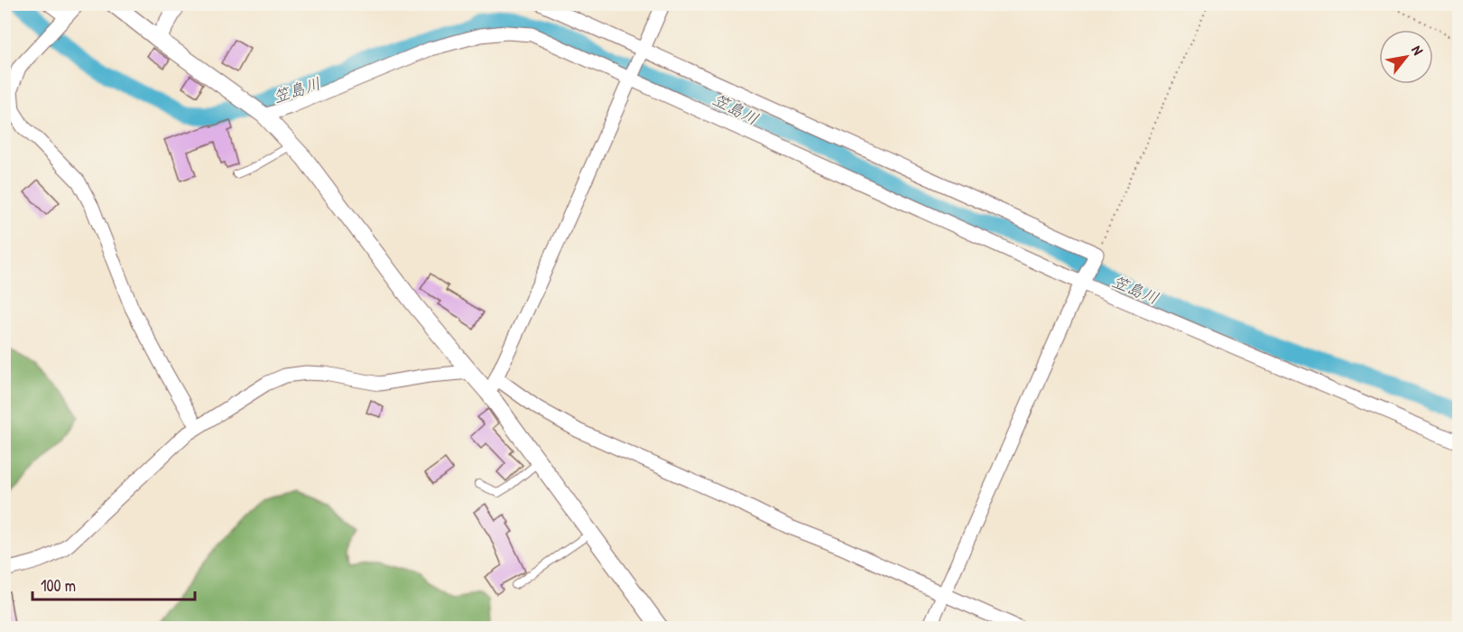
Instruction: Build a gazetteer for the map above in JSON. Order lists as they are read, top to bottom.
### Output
{
  "water": ["笠島川"],
  "scale_bar": "100 m",
  "north": "top right"
}
